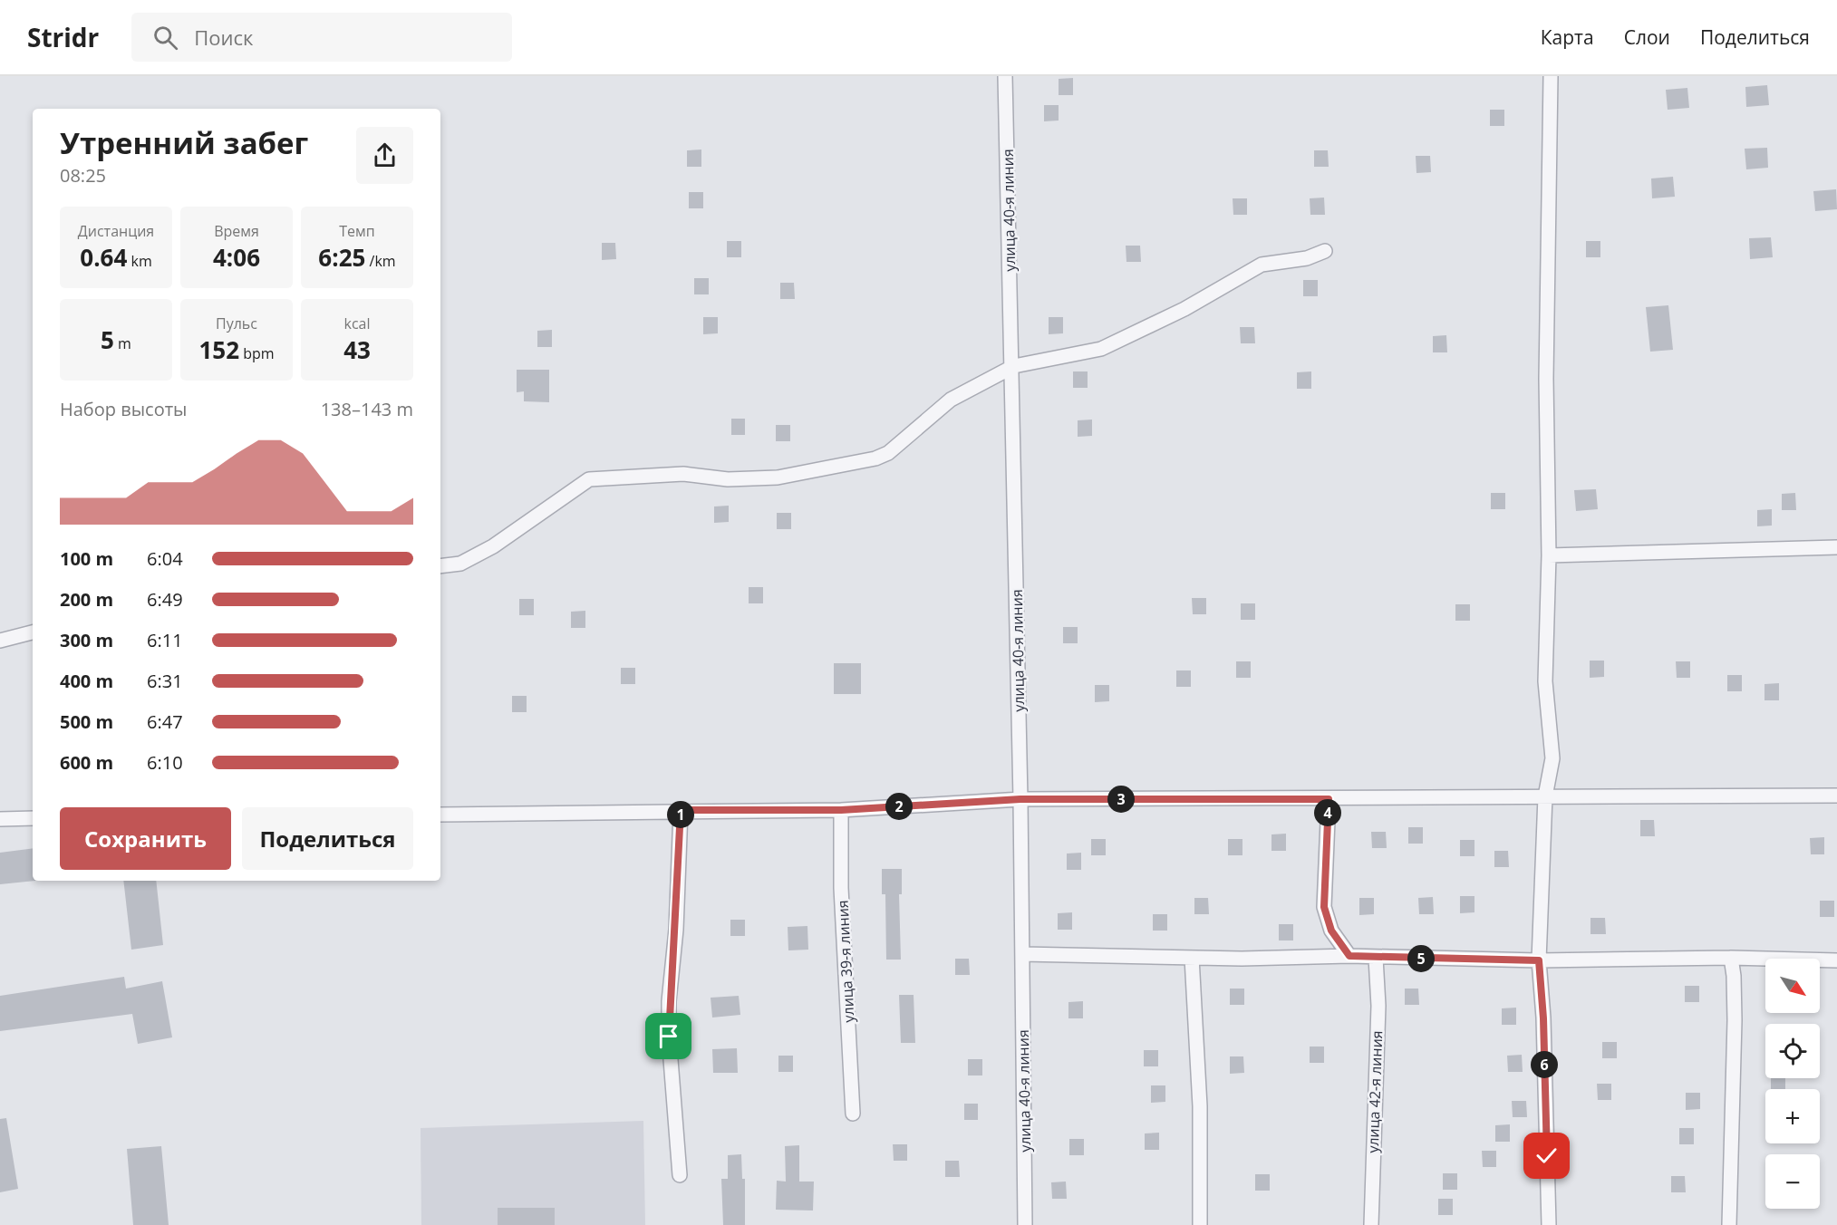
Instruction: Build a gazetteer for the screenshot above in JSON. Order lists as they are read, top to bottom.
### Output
{
  "streets": {
    "street": ["улица 40-я линия", "улица 39-я линия", "улица 42-я линия"]
  },
  "north": "bottom right",
  "page": {
    "header": "Stridr",
    "search": "Поиск",
    "nav": ["Карта", "Слои", "Поделиться"],
    "heading": ["Утренний забег", "08:25"],
    "stats": [
      ["Дистанция", "0.64 km"],
      ["Время", "4:06"],
      ["Темп", "6:25 /km"],
      ["5 m"],
      ["Пульс", "152 bpm"],
      ["kcal", "43"]
    ],
    "chart": ["Набор высоты", "138–143 m"],
    "list": [
      {
        "name": "100 m",
        "note": "6:04"
      },
      {
        "name": "200 m",
        "note": "6:49"
      },
      {
        "name": "300 m",
        "note": "6:11"
      },
      {
        "name": "400 m",
        "note": "6:31"
      },
      {
        "name": "500 m",
        "note": "6:47"
      },
      {
        "name": "600 m",
        "note": "6:10"
      }
    ],
    "pins": [
      "3",
      "2",
      "4",
      "1",
      "5",
      "6"
    ],
    "buttons": ["Сохранить", "Поделиться"],
    "map_buttons": ["+", "−"]
  }
}
